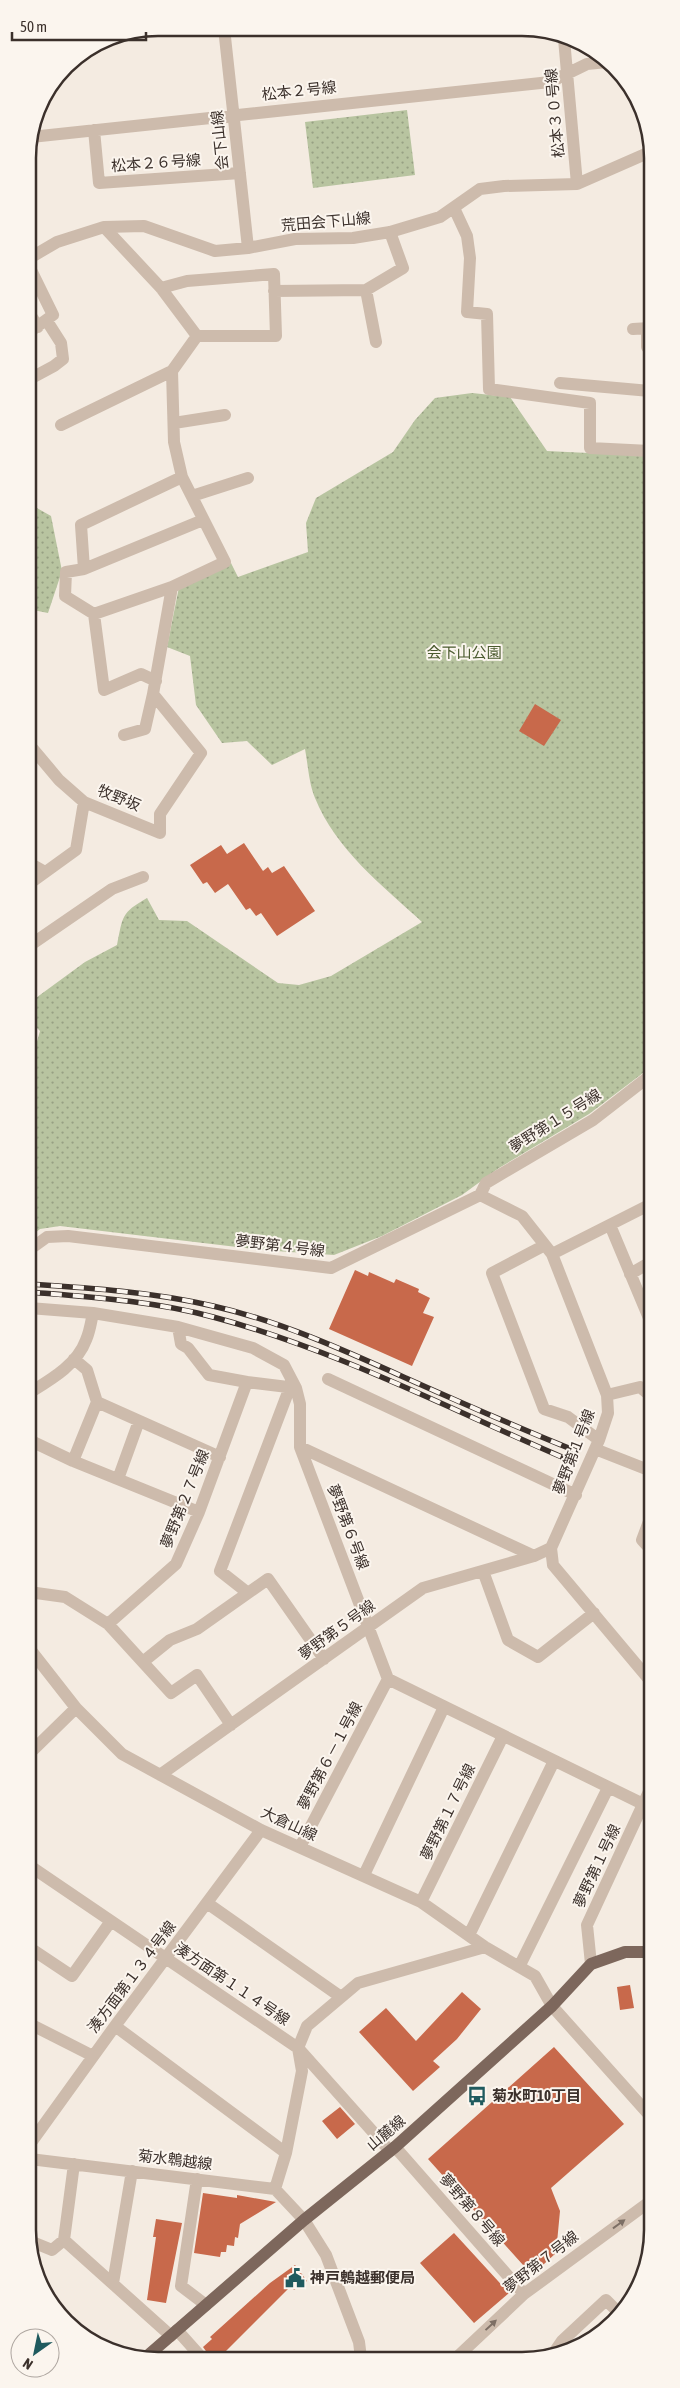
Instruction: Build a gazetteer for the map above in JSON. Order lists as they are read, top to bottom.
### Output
{
  "streets": {
    "main road": ["山麓線"],
    "street": [
      "松本２号線",
      "松本３０号線",
      "会下山線",
      "松本２６号線",
      "荒田会下山線",
      "牧野坂",
      "夢野第１５号線",
      "夢野第４号線",
      "夢野第１号線",
      "夢野第２７号線",
      "夢野第６号線",
      "夢野第５号線",
      "夢野第６－１号線",
      "夢野第１７号線",
      "大倉山線",
      "湊方面第１３４号線",
      "湊方面第１１４号線",
      "菊水鵯越線",
      "夢野第８号線",
      "夢野第７号線"
    ]
  },
  "crossings": [
    ["松本２号線", "松本３０号線"],
    ["松本２号線", "会下山線"],
    ["松本２号線", "松本２６号線"],
    ["松本３０号線", "荒田会下山線"],
    ["会下山線", "松本２６号線"],
    ["会下山線", "荒田会下山線"],
    ["夢野第１５号線", "夢野第４号線"],
    ["夢野第１号線", "夢野第５号線"],
    ["夢野第１号線", "山麓線"],
    ["夢野第６号線", "夢野第５号線"],
    ["夢野第６号線", "夢野第６－１号線"],
    ["夢野第５号線", "大倉山線"],
    ["夢野第６－１号線", "大倉山線"],
    ["夢野第１７号線", "大倉山線"],
    ["大倉山線", "湊方面第１３４号線"],
    ["大倉山線", "山麓線"],
    ["湊方面第１３４号線", "湊方面第１１４号線"],
    ["湊方面第１１４号線", "夢野第８号線"],
    ["山麓線", "夢野第８号線"],
    ["夢野第８号線", "夢野第７号線"]
  ],
  "one_way": ["夢野第７号線"],
  "parks": ["会下山公園"],
  "places": {
    "bus stop": ["菊水町10丁目"],
    "public building": ["神戸鵯越郵便局"]
  },
  "scale_bar": "50 m",
  "north": "bottom left"
}
